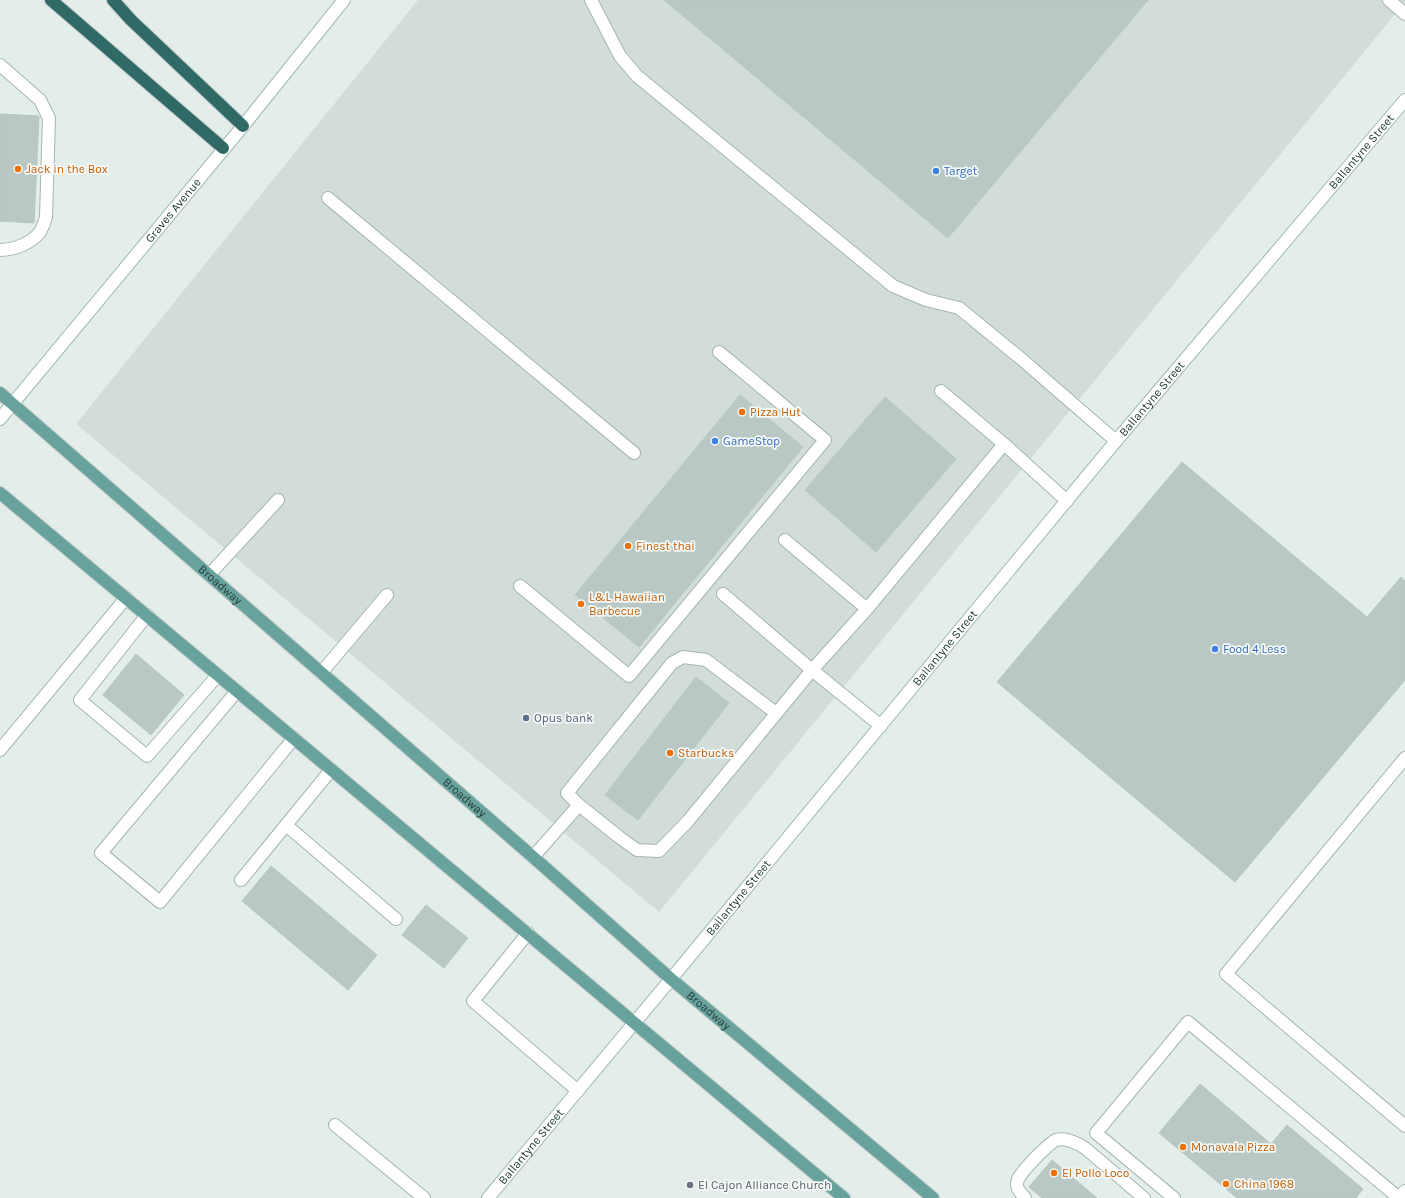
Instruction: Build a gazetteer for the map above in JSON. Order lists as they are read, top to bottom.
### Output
{
  "streets": {
    "main road": ["Ballantyne Street", "Graves Avenue", "Broadway"]
  },
  "crossings": [
    ["Ballantyne Street", "Broadway"],
    ["Graves Avenue", "Broadway"]
  ],
  "places": [
    "Jack in the Box",
    "Target",
    "Pizza Hut",
    "GameStop",
    "Finest thai",
    "L&L Hawaiian Barbecue",
    "Food 4 Less",
    "Opus bank",
    "Starbucks",
    "Monavala Pizza",
    "El Pollo Loco",
    "China 1968",
    "El Cajon Alliance Church"
  ]
}
